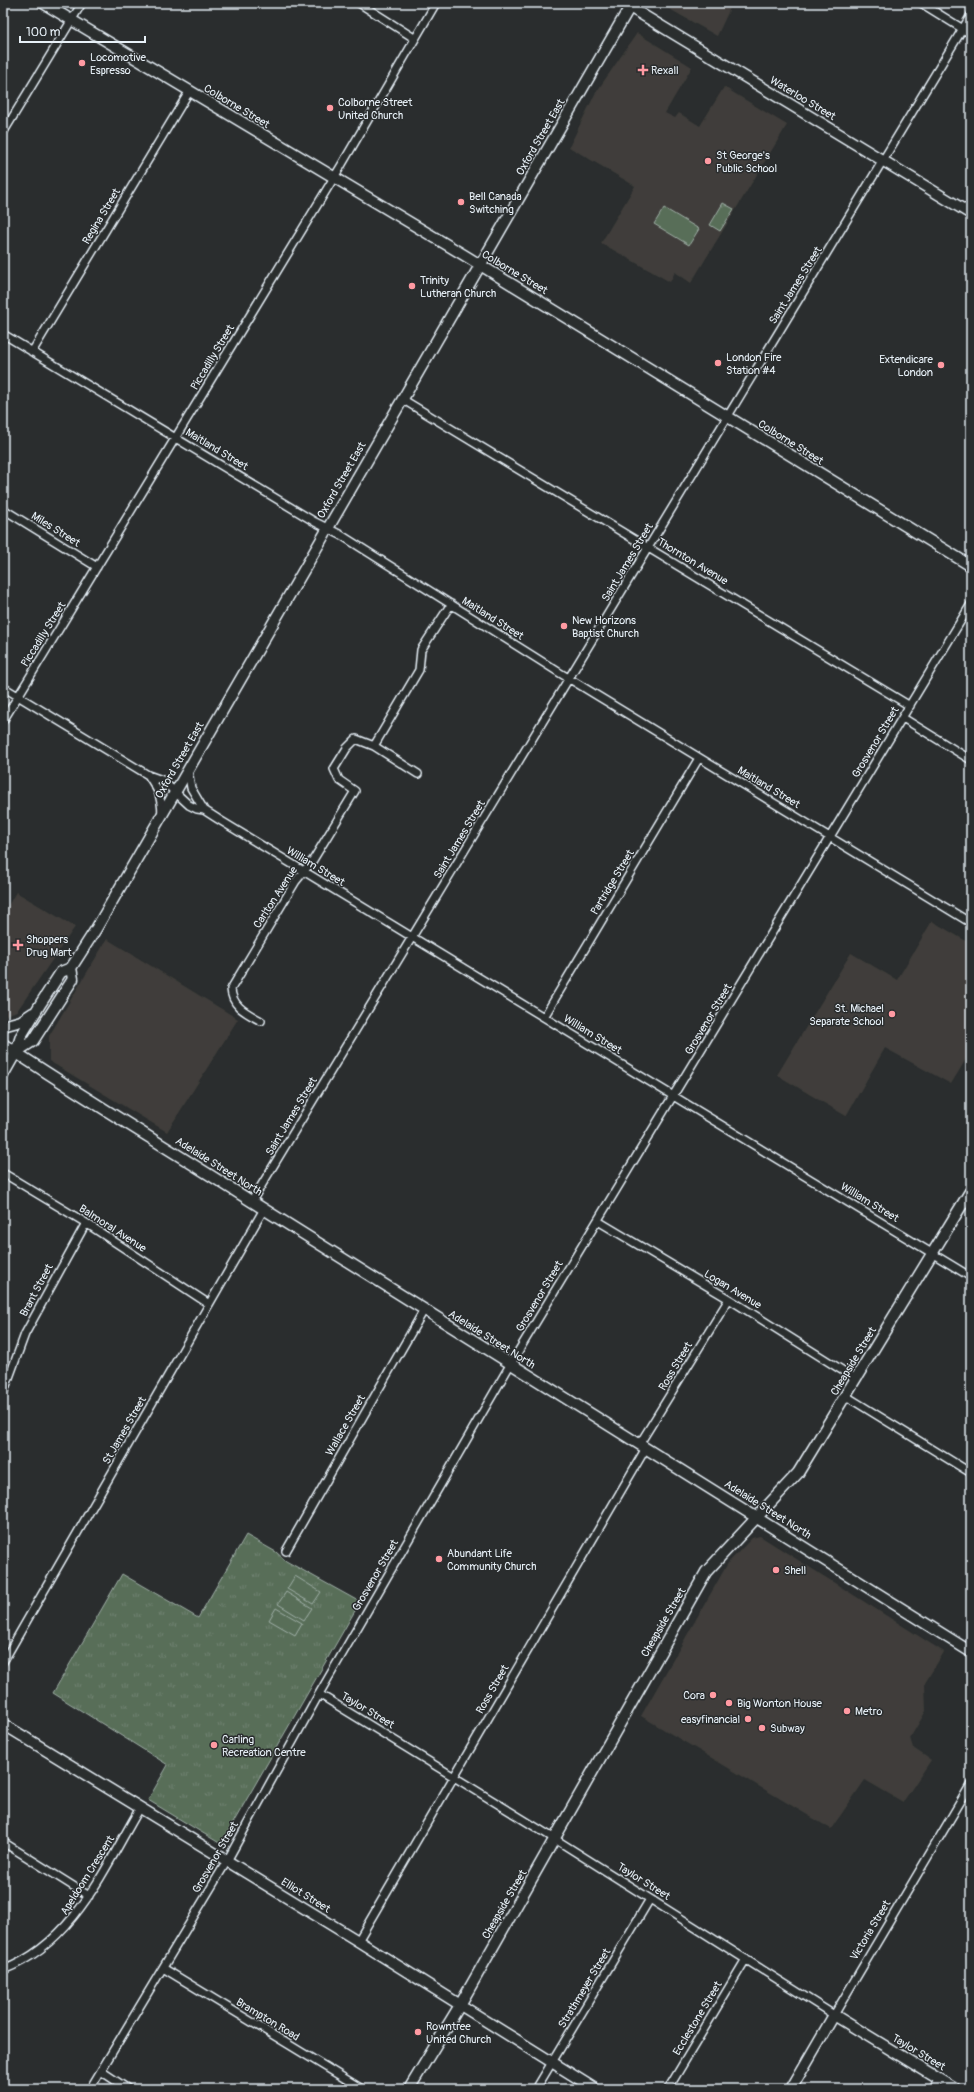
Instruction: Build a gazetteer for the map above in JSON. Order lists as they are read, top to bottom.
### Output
{
  "streets": {
    "street": [
      "Waterloo Street",
      "Colborne Street",
      "Oxford Street East",
      "Regina Street",
      "Saint James Street",
      "Piccadilly Street",
      "Maitland Street",
      "Miles Street",
      "Thornton Avenue",
      "Grosvenor Street",
      "William Street",
      "Partridge Street",
      "Carlton Avenue",
      "Adelaide Street North",
      "Balmoral Avenue",
      "Logan Avenue",
      "Brant Street",
      "Cheapside Street",
      "Ross Street",
      "Wallace Street",
      "St James Street",
      "Taylor Street",
      "Apeldoom Crescent",
      "Elliot Street",
      "Victoria Street",
      "Strathmeyer Street",
      "Ecclestone Street",
      "Brampton Road"
    ]
  },
  "crossings": [
    ["Waterloo Street", "Oxford Street East"],
    ["Waterloo Street", "Saint James Street"],
    ["Colborne Street", "Oxford Street East"],
    ["Colborne Street", "Regina Street"],
    ["Colborne Street", "Saint James Street"],
    ["Colborne Street", "Piccadilly Street"],
    ["Oxford Street East", "Maitland Street"],
    ["Oxford Street East", "Thornton Avenue"],
    ["Oxford Street East", "William Street"],
    ["Oxford Street East", "Adelaide Street North"],
    ["Regina Street", "Maitland Street"],
    ["Saint James Street", "Maitland Street"],
    ["Saint James Street", "Thornton Avenue"],
    ["Saint James Street", "William Street"],
    ["Saint James Street", "Adelaide Street North"],
    ["Piccadilly Street", "Maitland Street"],
    ["Piccadilly Street", "Miles Street"],
    ["Piccadilly Street", "William Street"],
    ["Maitland Street", "Grosvenor Street"],
    ["Maitland Street", "Partridge Street"],
    ["Thornton Avenue", "Grosvenor Street"],
    ["Grosvenor Street", "William Street"],
    ["Grosvenor Street", "Adelaide Street North"],
    ["Grosvenor Street", "Logan Avenue"],
    ["Grosvenor Street", "Taylor Street"],
    ["Grosvenor Street", "Elliot Street"],
    ["Grosvenor Street", "Brampton Road"],
    ["William Street", "Partridge Street"],
    ["William Street", "Carlton Avenue"],
    ["William Street", "Cheapside Street"],
    ["Adelaide Street North", "Cheapside Street"],
    ["Adelaide Street North", "Ross Street"],
    ["Adelaide Street North", "Wallace Street"],
    ["Adelaide Street North", "St James Street"],
    ["Balmoral Avenue", "Brant Street"],
    ["Balmoral Avenue", "St James Street"],
    ["Logan Avenue", "Cheapside Street"],
    ["Logan Avenue", "Ross Street"],
    ["Cheapside Street", "Taylor Street"],
    ["Cheapside Street", "Elliot Street"],
    ["Ross Street", "Taylor Street"],
    ["Ross Street", "Elliot Street"],
    ["Taylor Street", "Victoria Street"],
    ["Taylor Street", "Strathmeyer Street"],
    ["Taylor Street", "Ecclestone Street"],
    ["Apeldoom Crescent", "Elliot Street"],
    ["Elliot Street", "Strathmeyer Street"]
  ],
  "places": {
    "other": [
      "Locomotive Espresso",
      "Colborne Street United Church",
      "St George's Public School",
      "Bell Canada Switching",
      "Trinity Lutheran Church",
      "London Fire Station #4",
      "Extendicare London",
      "New Horizons Baptist Church",
      "St. Michael Separate School",
      "Abundant Life Community Church",
      "Shell",
      "Cora",
      "Big Wonton House",
      "Metro",
      "easyfinancial",
      "Subway",
      "Carling Recreation Centre",
      "Rowntree United Church"
    ],
    "health": ["Rexall", "Shoppers Drug Mart"]
  },
  "scale_bar": "100 m"
}
